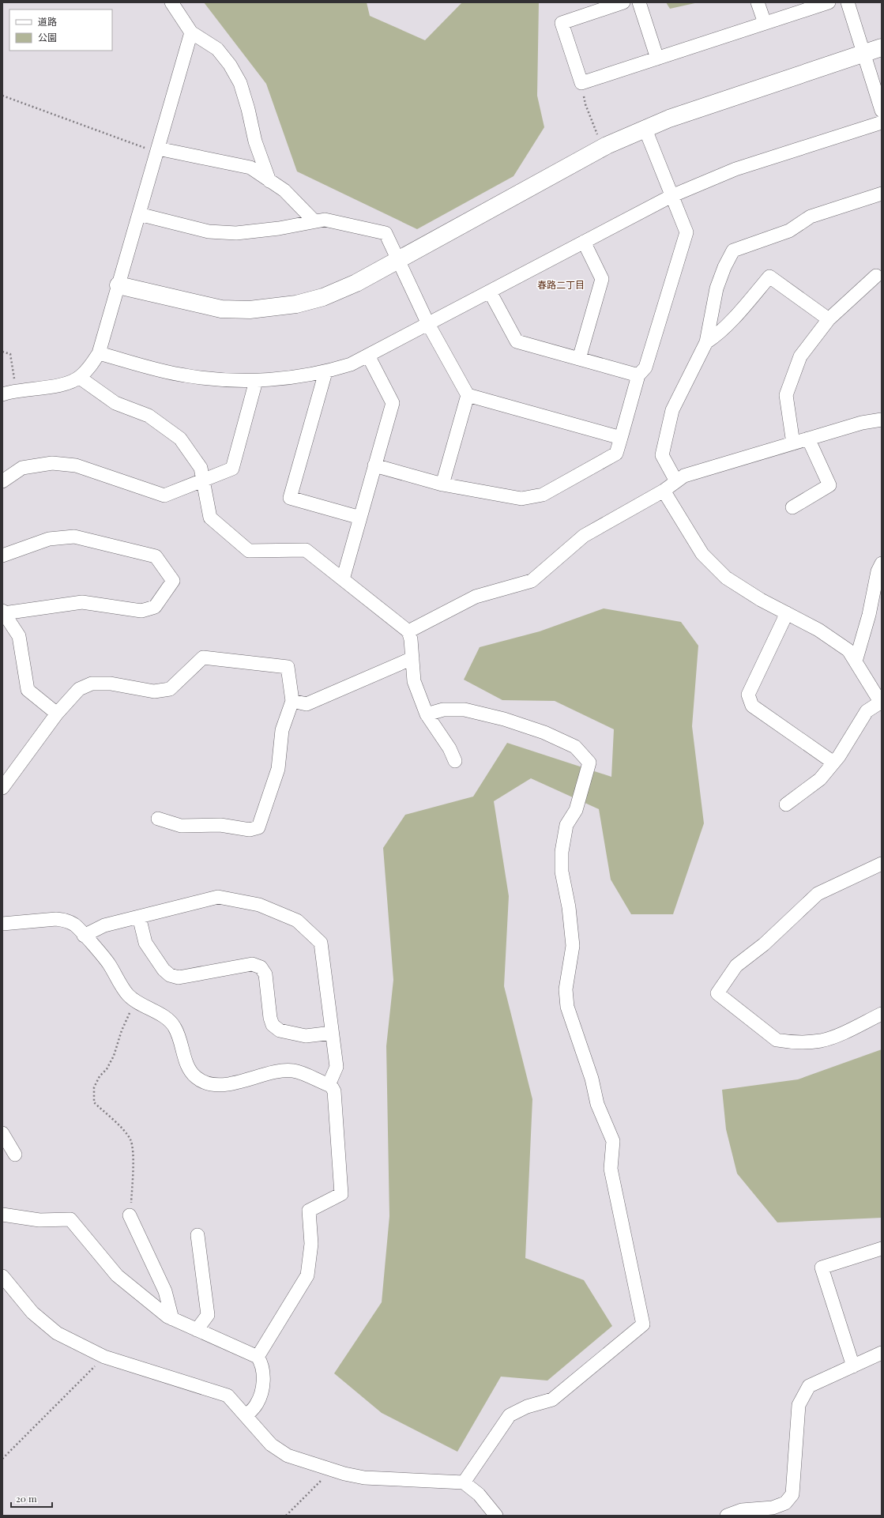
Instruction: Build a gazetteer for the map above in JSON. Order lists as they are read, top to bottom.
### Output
{
  "districts": ["春路二丁目"],
  "legend": ["道路", "公園"],
  "scale_bar": "20 m"
}
